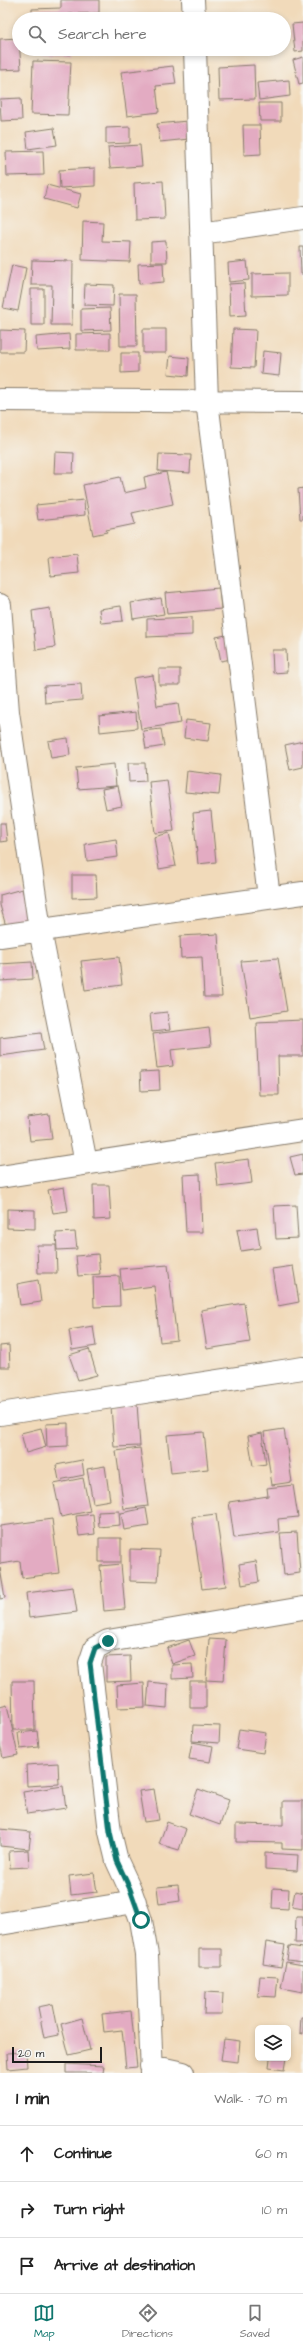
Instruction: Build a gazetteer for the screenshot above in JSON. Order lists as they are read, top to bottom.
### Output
{
  "scale_bar": "20 m",
  "page": {
    "search": "Search here",
    "scale": "20 m",
    "heading": ["1 min", "Walk · 70 m"],
    "list": [
      ["Continue", "60 m"],
      ["Turn right", "10 m"],
      "Arrive at destination"
    ],
    "nav": ["Map", "Directions", "Saved"]
  }
}
